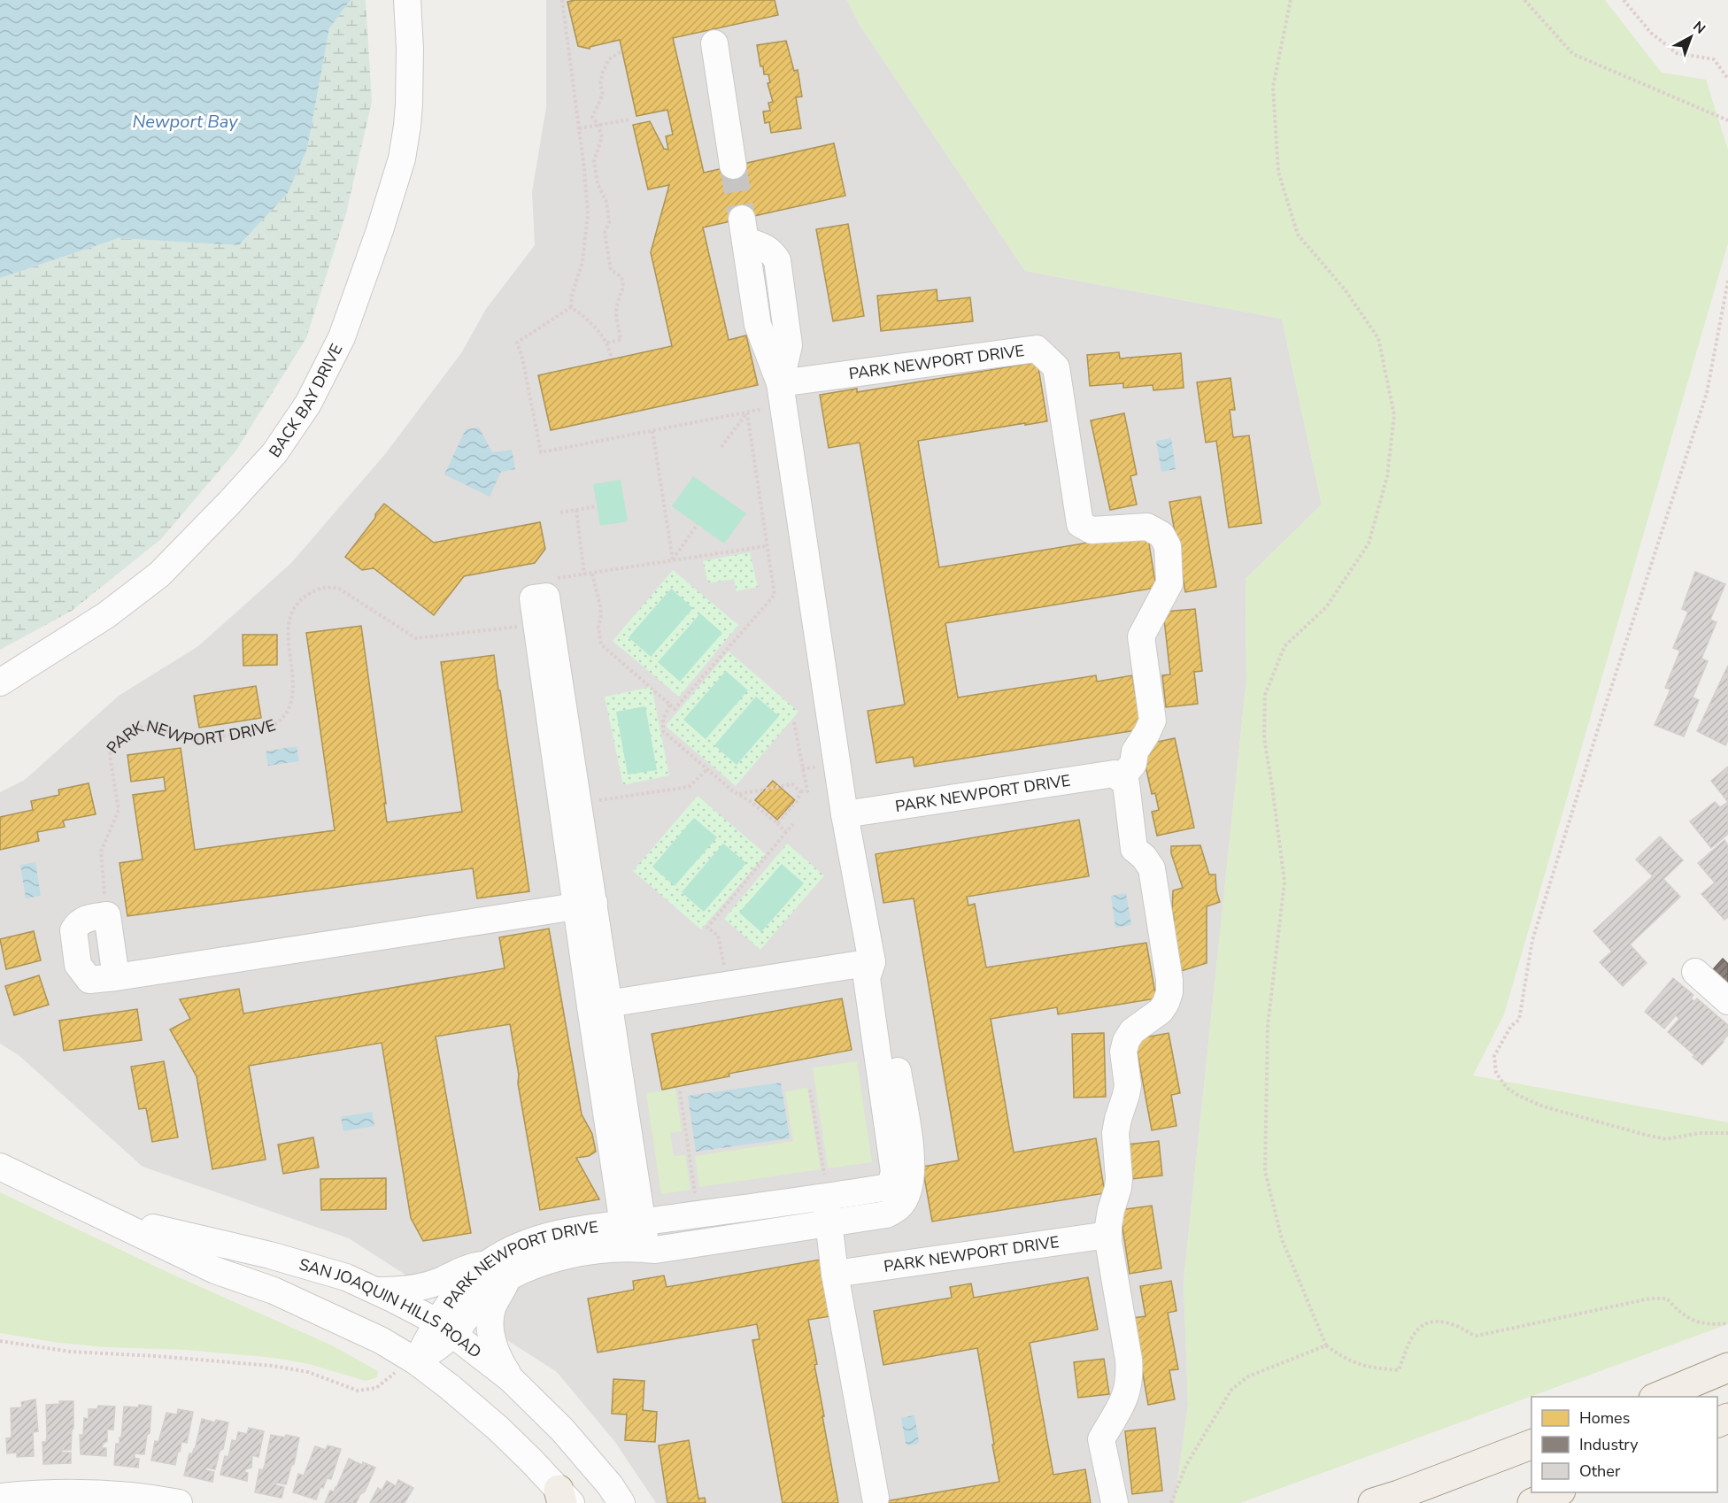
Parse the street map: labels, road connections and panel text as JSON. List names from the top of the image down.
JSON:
{
  "streets": {
    "street": ["PARK NEWPORT DRIVE", "BACK BAY DRIVE", "SAN JOAQUIN HILLS ROAD"]
  },
  "crossings": [
    ["PARK NEWPORT DRIVE", "SAN JOAQUIN HILLS ROAD"]
  ],
  "water": ["Newport Bay"],
  "legend": ["Homes", "Industry", "Other"],
  "north": "top right"
}
